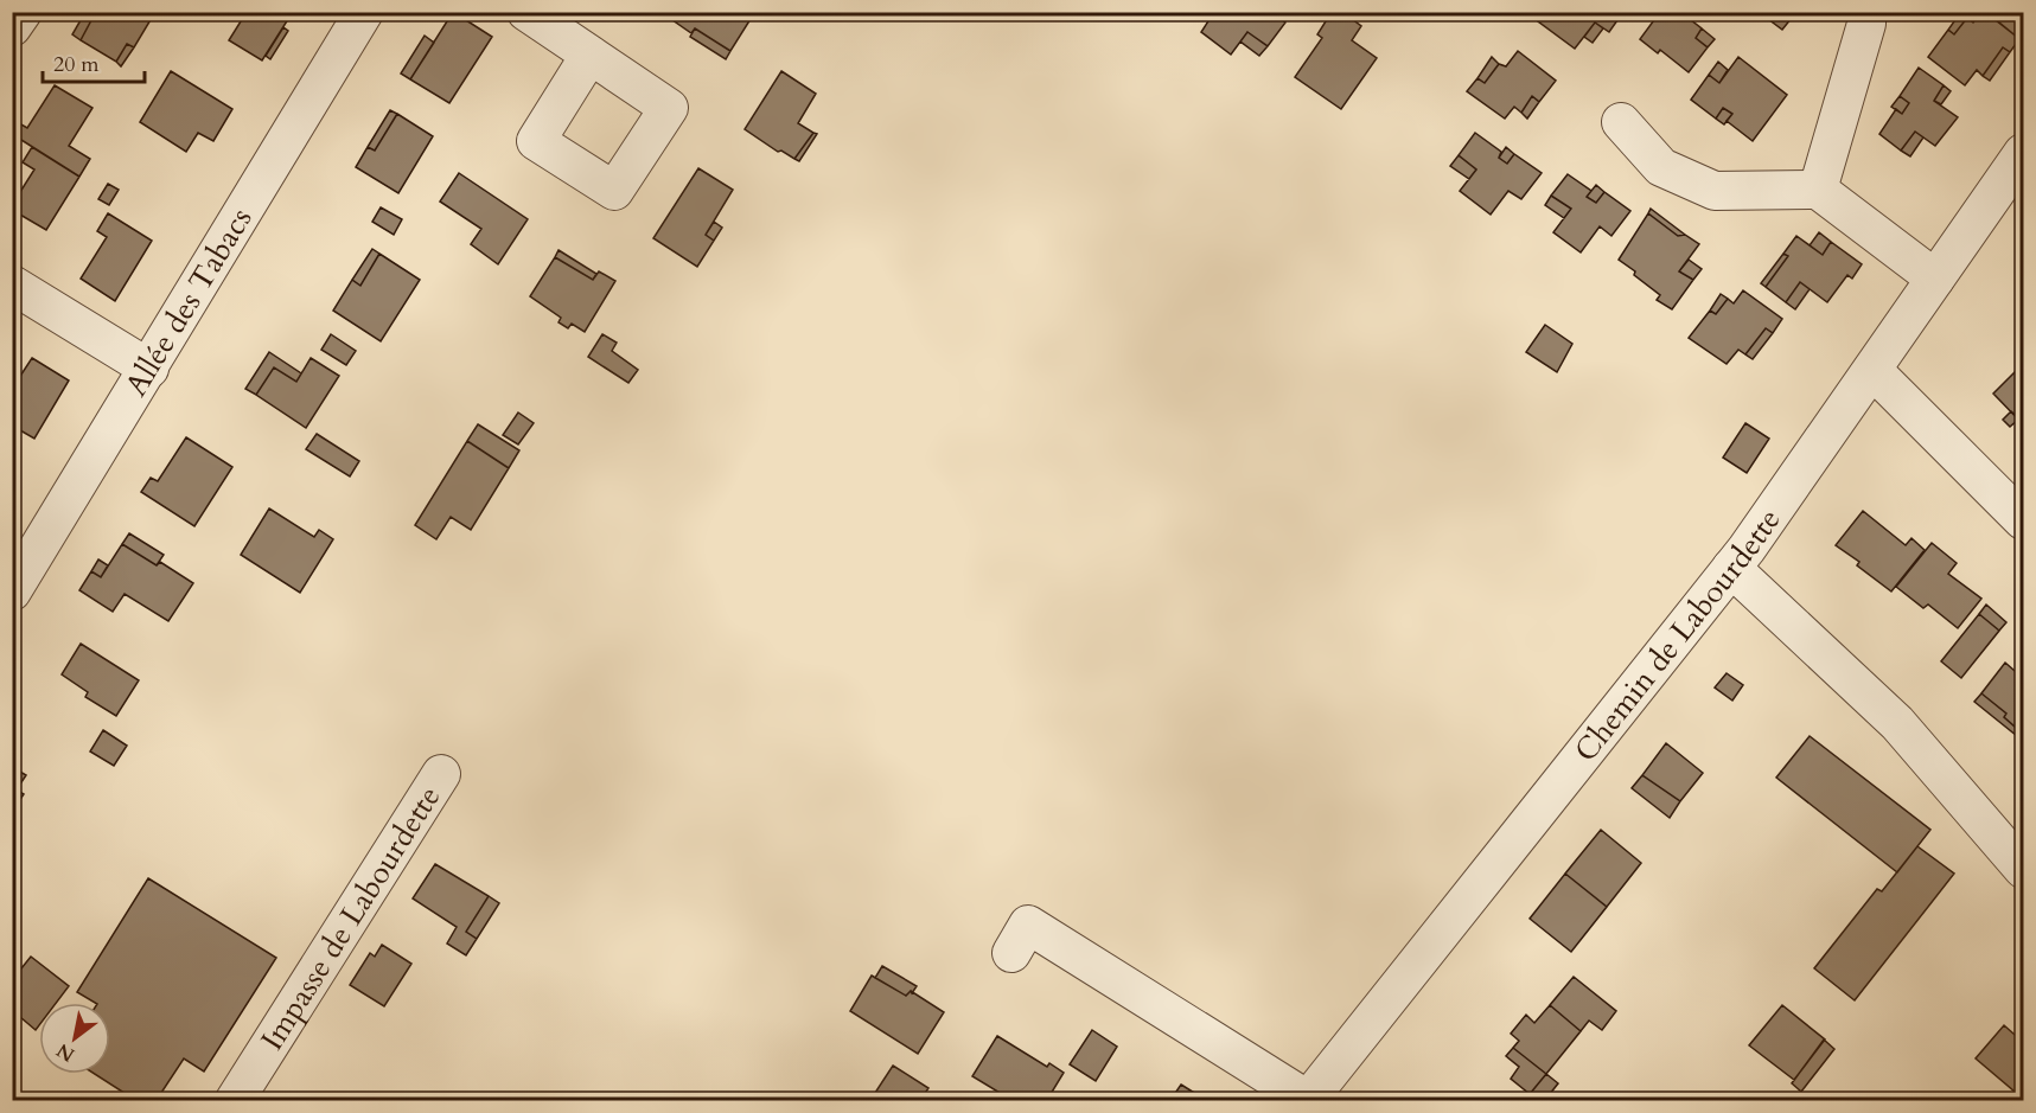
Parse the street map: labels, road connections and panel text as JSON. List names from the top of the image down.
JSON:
{
  "streets": {
    "street": ["Allée des Tabacs", "Chemin de Labourdette", "Impasse de Labourdette"]
  },
  "scale_bar": "20 m",
  "north": "bottom left"
}
